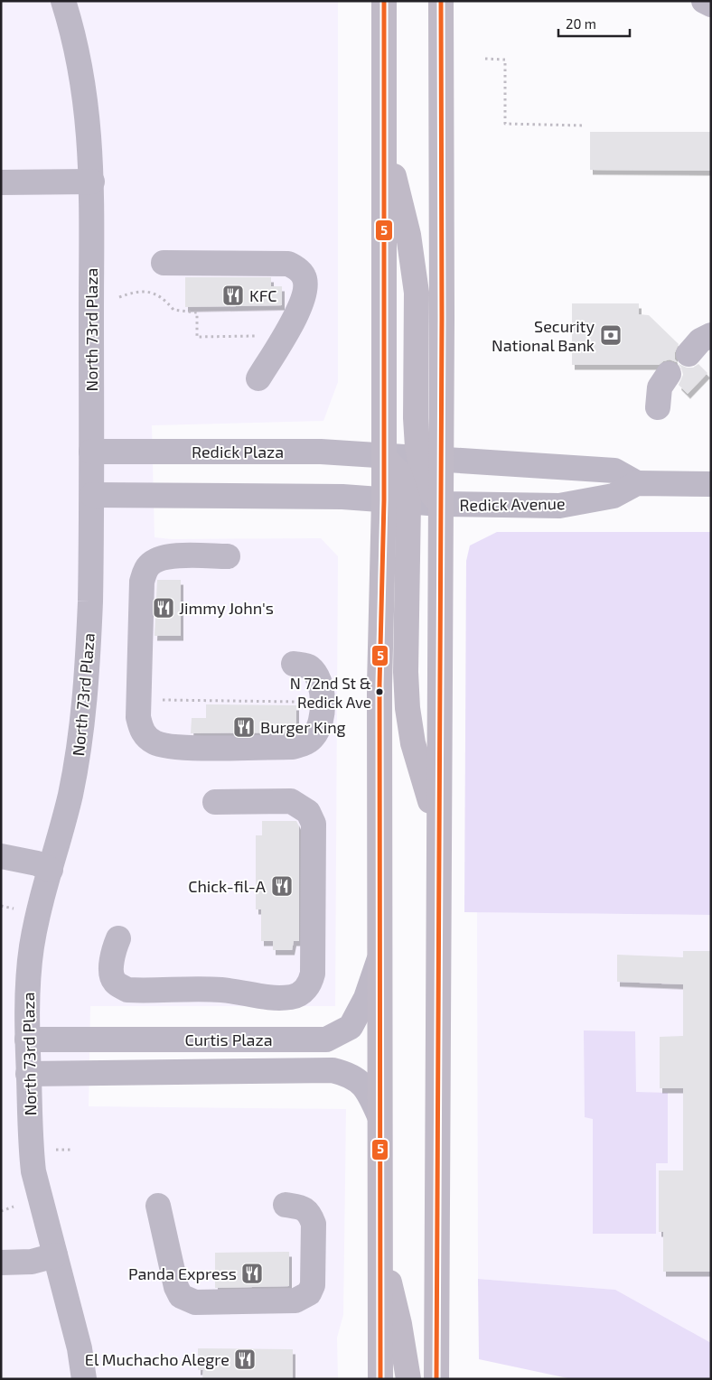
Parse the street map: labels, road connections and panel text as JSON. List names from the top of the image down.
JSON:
{
  "streets": {
    "street": [
      "North 73rd Plaza",
      "Redick Plaza",
      "Redick Avenue",
      "Curtis Plaza"
    ]
  },
  "crossings": [
    ["North 73rd Plaza", "Redick Plaza"],
    ["North 73rd Plaza", "Curtis Plaza"],
    ["Redick Plaza", "Redick Avenue"]
  ],
  "places": {
    "restaurant": [
      "KFC",
      "Jimmy John's",
      "Burger King",
      "Chick-fil-A",
      "Panda Express",
      "El Muchacho Alegre"
    ],
    "bank": ["Security National Bank"],
    "other": ["N 72nd St & Redick Ave"]
  },
  "lines": ["transit line 5"],
  "scale_bar": "20 m"
}
